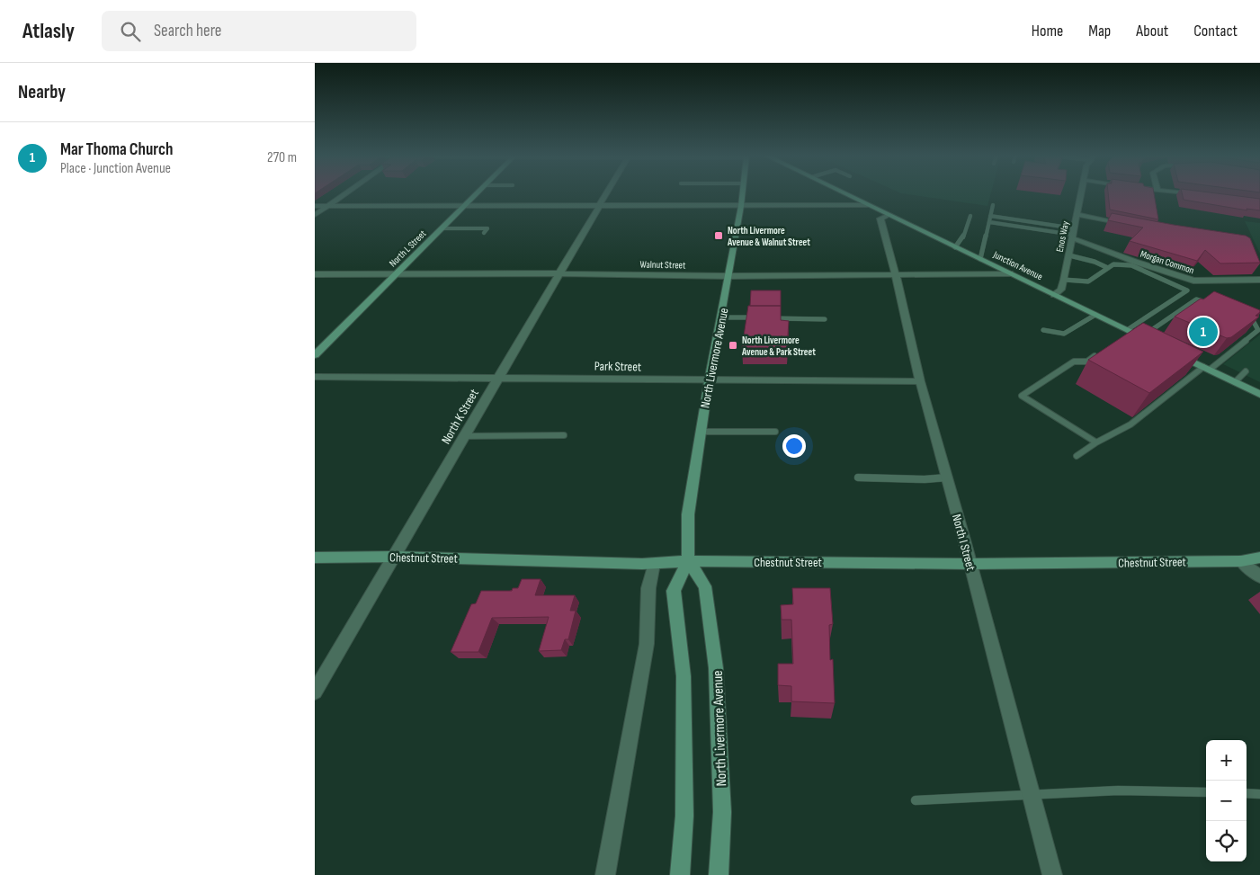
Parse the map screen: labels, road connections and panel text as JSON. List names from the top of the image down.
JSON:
{
  "streets": {
    "street": [
      "Enos Way",
      "North L Street",
      "Morgan Common",
      "Walnut Street",
      "Junction Avenue",
      "North Livermore Avenue",
      "Park Street",
      "North K Street",
      "North I Street",
      "Chestnut Street"
    ]
  },
  "crossings": [
    ["Enos Way", "Morgan Common"],
    ["Enos Way", "Junction Avenue"],
    ["North L Street", "Walnut Street"],
    ["Walnut Street", "Junction Avenue"],
    ["Walnut Street", "North Livermore Avenue"],
    ["Walnut Street", "North K Street"],
    ["Walnut Street", "North I Street"],
    ["Junction Avenue", "North I Street"],
    ["North Livermore Avenue", "Park Street"],
    ["North Livermore Avenue", "Chestnut Street"],
    ["Park Street", "North K Street"],
    ["Park Street", "North I Street"],
    ["North K Street", "Chestnut Street"],
    ["North I Street", "Chestnut Street"]
  ],
  "places": {
    "transit": ["North Livermore Avenue & Walnut Street", "North Livermore Avenue & Park Street"]
  },
  "page": {
    "header": "Atlasly",
    "search": "Search here",
    "nav": [
      "Home",
      "Map",
      "About",
      "Contact"
    ],
    "heading": "Nearby",
    "list": [
      {
        "mark": "1",
        "name": "Mar Thoma Church",
        "note": "Place · Junction Avenue",
        "value": "270 m"
      }
    ],
    "pins": "1",
    "map_buttons": ["+", "−"]
  }
}
